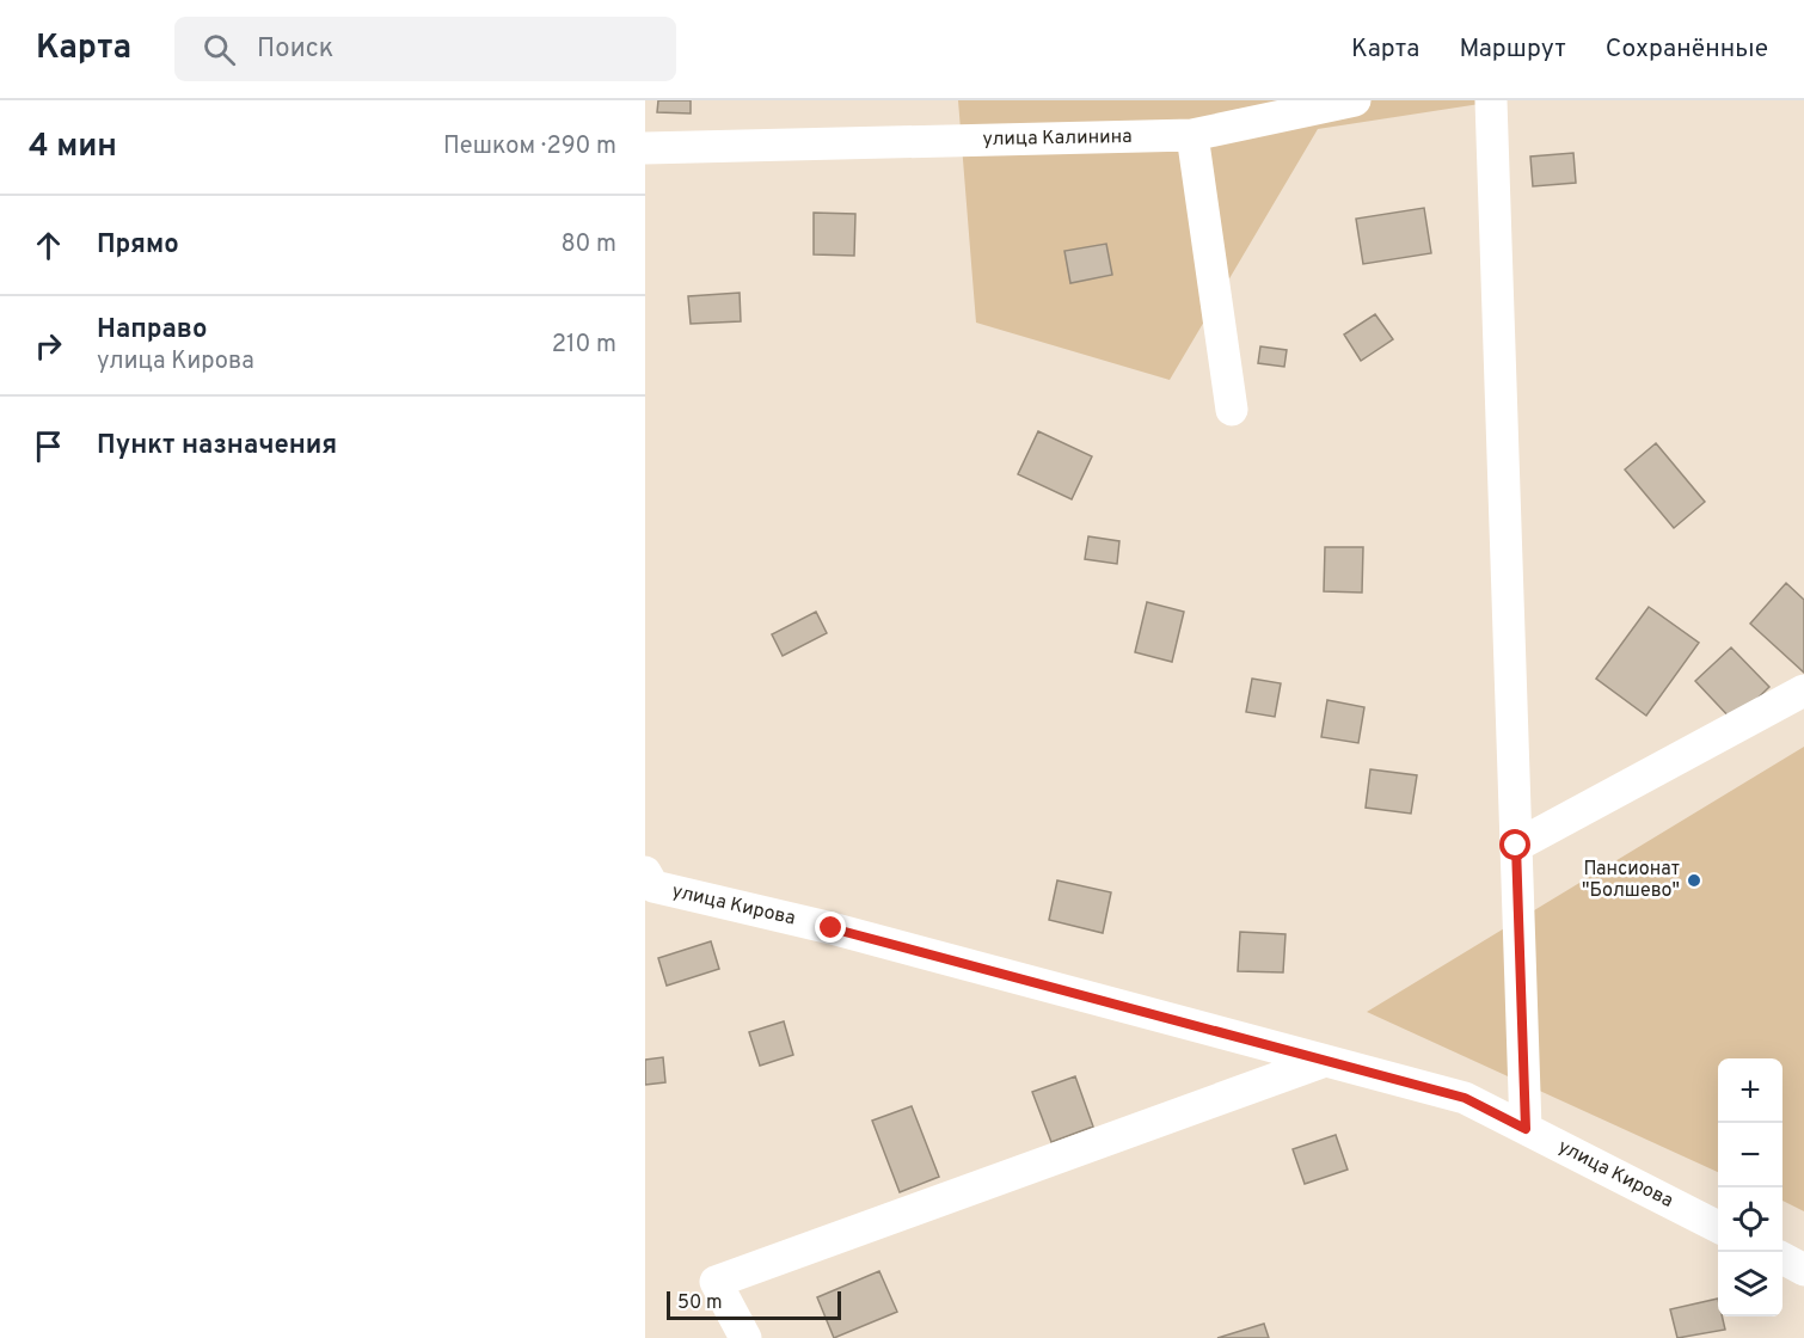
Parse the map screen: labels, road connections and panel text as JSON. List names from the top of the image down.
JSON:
{
  "streets": {
    "street": ["улица Калинина", "улица Кирова"]
  },
  "places": ["Пансионат \"Болшево\""],
  "scale_bar": "50 m",
  "page": {
    "header": "Карта",
    "search": "Поиск",
    "nav": ["Карта", "Маршрут", "Сохранённые"],
    "heading": ["4 мин", "Пешком · 290 m"],
    "list": [
      ["Прямо", "80 m"],
      ["Направо", "улица Кирова", "210 m"],
      "Пункт назначения"
    ],
    "map_buttons": ["+", "−"],
    "scale": "50 m"
  }
}
